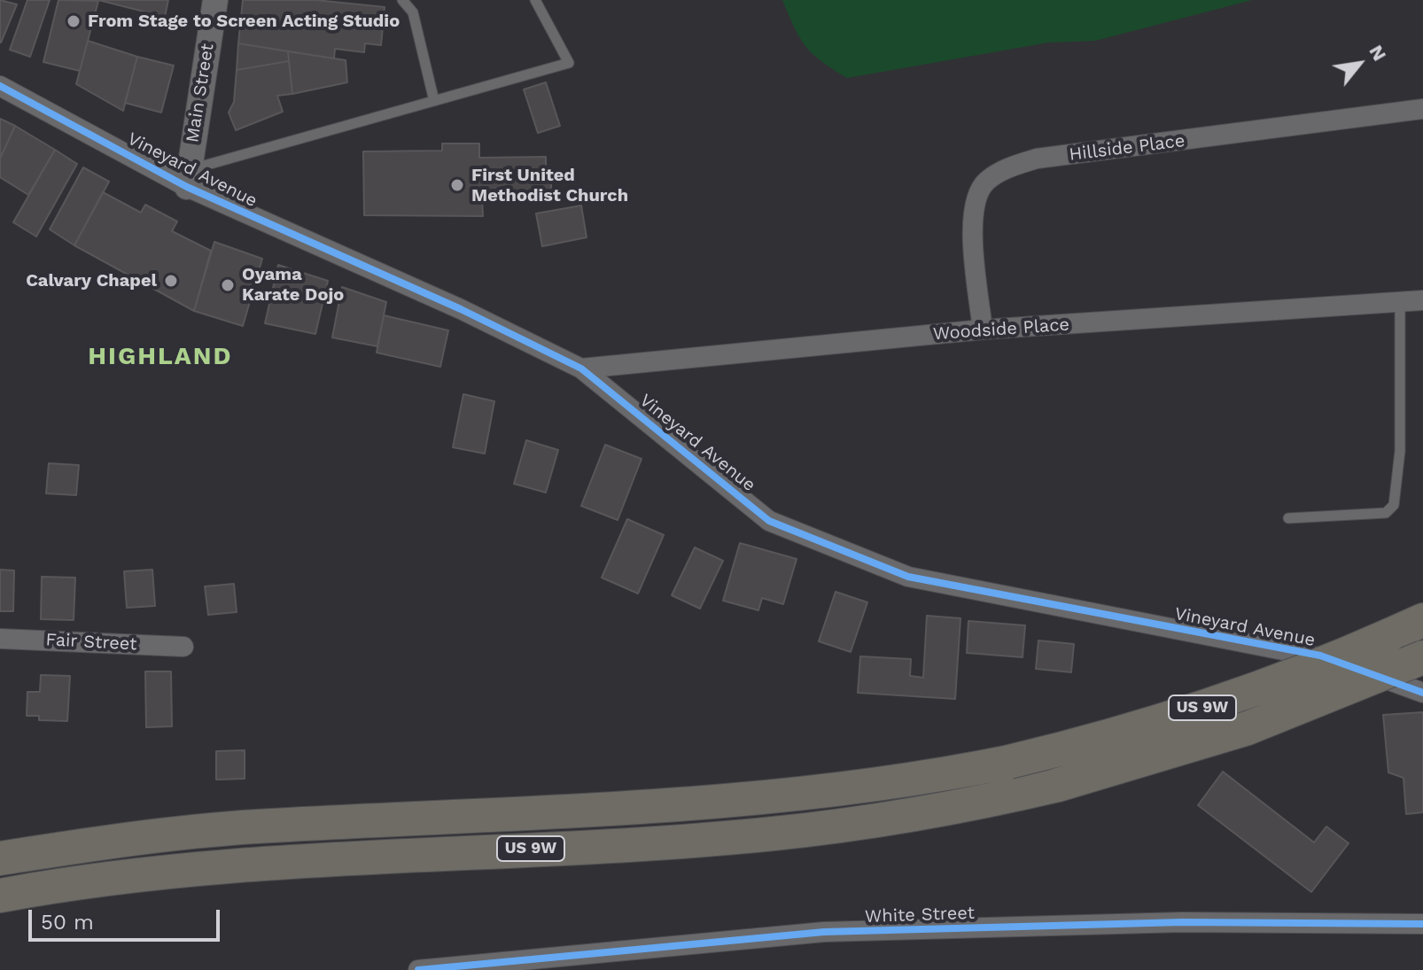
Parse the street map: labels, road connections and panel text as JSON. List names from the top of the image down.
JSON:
{
  "streets": {
    "highway": ["US 9W"],
    "street": [
      "Main Street",
      "Hillside Place",
      "Vineyard Avenue",
      "Woodside Place",
      "Fair Street",
      "White Street"
    ]
  },
  "crossings": [
    ["Main Street", "Vineyard Avenue"],
    ["Hillside Place", "Woodside Place"],
    ["Vineyard Avenue", "Woodside Place"]
  ],
  "districts": ["HIGHLAND"],
  "places": [
    "From Stage to Screen Acting Studio",
    "First United Methodist Church",
    "Calvary Chapel",
    "Oyama Karate Dojo"
  ],
  "scale_bar": "50 m",
  "north": "top right"
}
